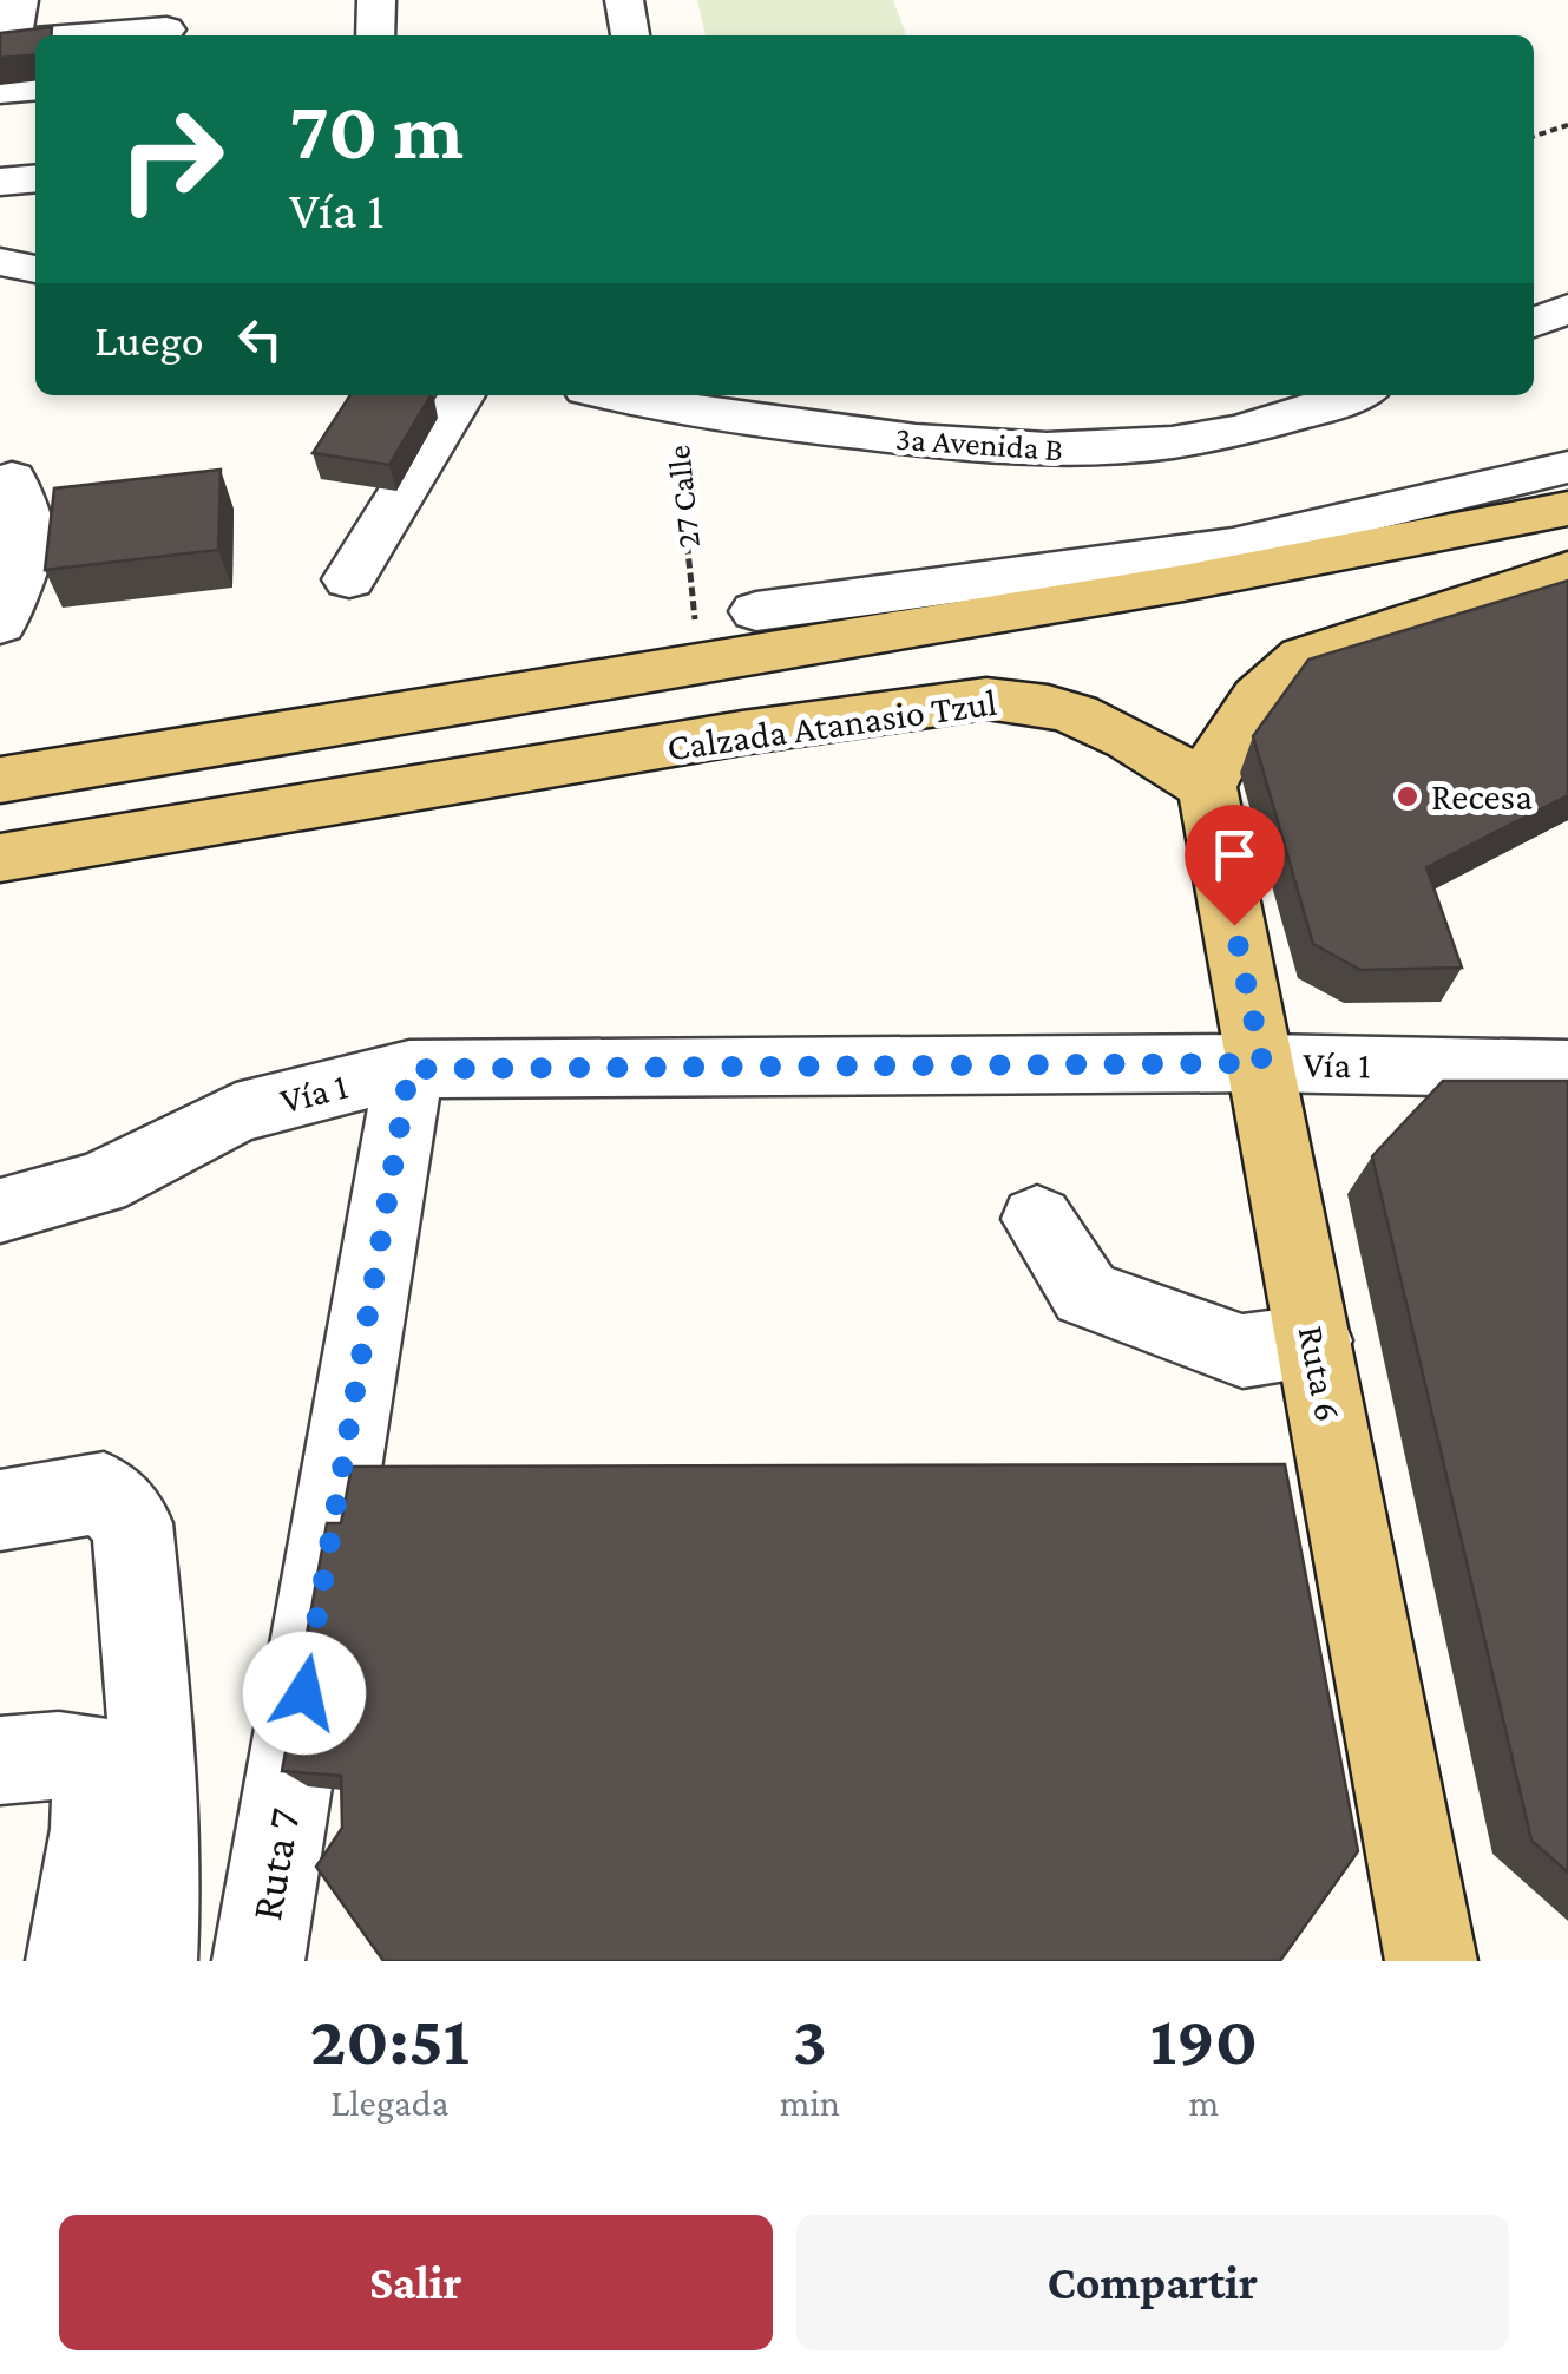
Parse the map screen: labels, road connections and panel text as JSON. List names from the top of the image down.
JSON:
{
  "streets": {
    "main road": ["Calzada Atanasio Tzul", "Ruta 6"],
    "street": ["3a Avenida B", "Vía 1", "Ruta 7"],
    "path": ["27 Calle"]
  },
  "crossings": [
    ["3a Avenida B", "27 Calle"],
    ["Calzada Atanasio Tzul", "Ruta 6"],
    ["Vía 1", "Ruta 6"],
    ["Vía 1", "Ruta 7"]
  ],
  "places": ["Recesa"],
  "page": {
    "turn": ["70 m", "Vía 1"],
    "then": "Luego",
    "eta": [
      "20:51",
      "Llegada",
      "3",
      "min",
      "190",
      "m"
    ],
    "buttons": ["Salir", "Compartir"]
  }
}
